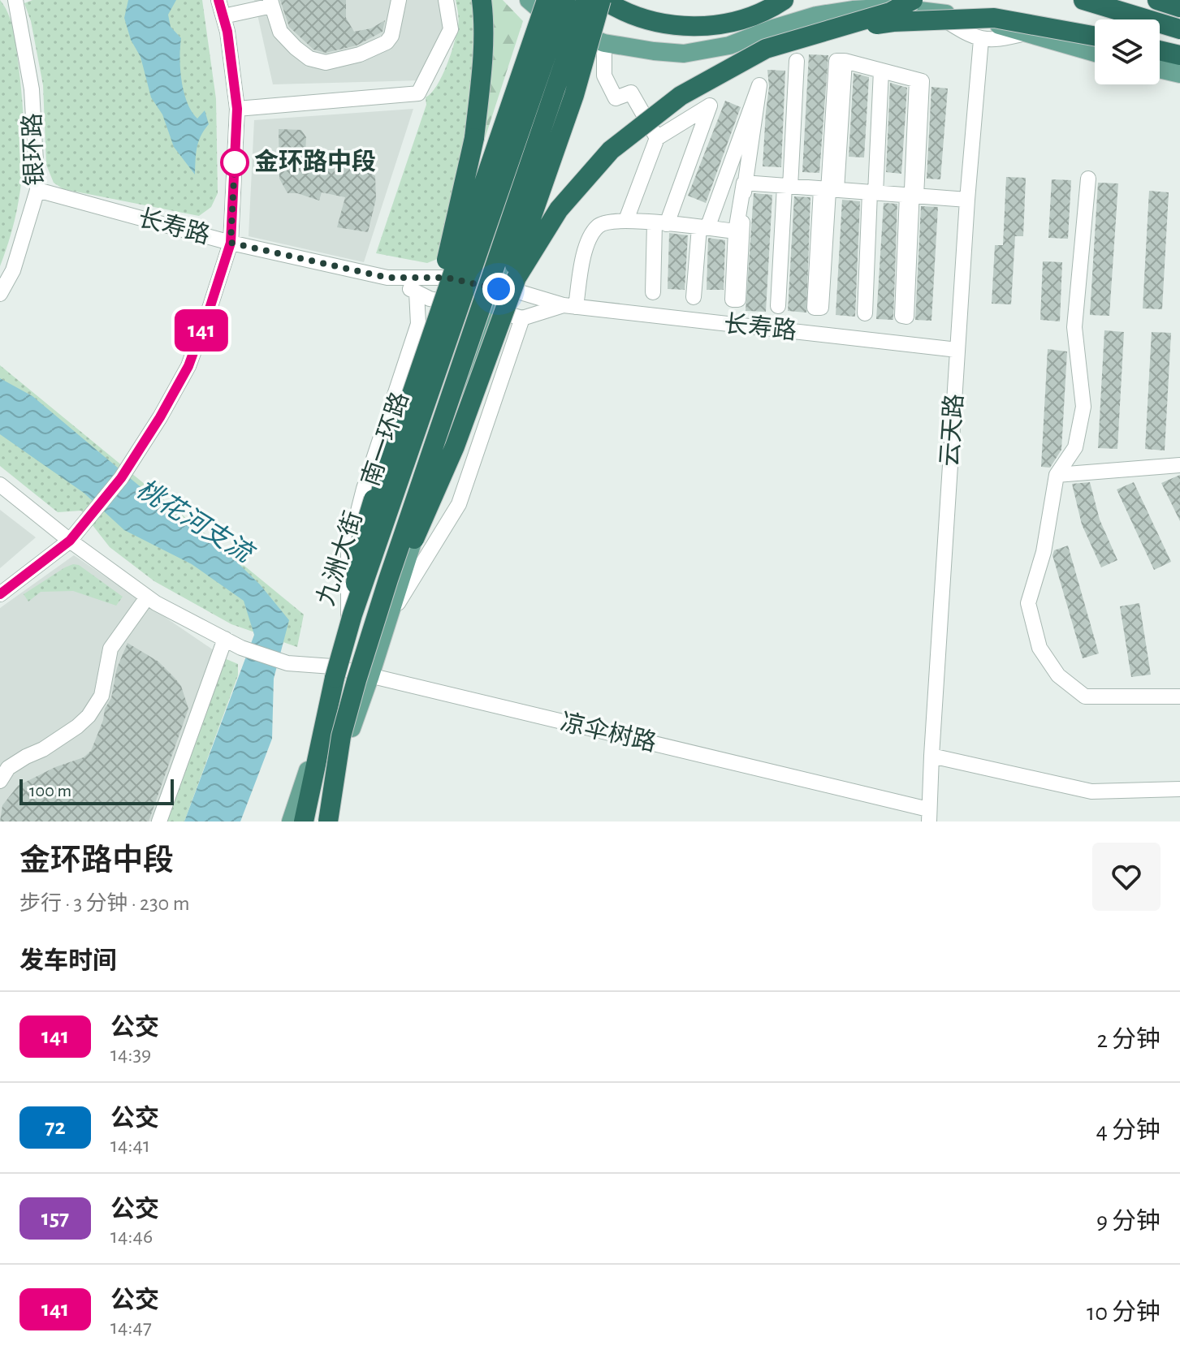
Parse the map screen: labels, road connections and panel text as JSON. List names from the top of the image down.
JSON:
{
  "streets": {
    "highway": ["南一环路"],
    "main road": ["九洲大街"],
    "street": [
      "银环路",
      "长寿路",
      "云天路",
      "凉伞树路"
    ]
  },
  "crossings": [
    ["银环路", "长寿路"],
    ["长寿路", "云天路"],
    ["长寿路", "九洲大街"],
    ["云天路", "凉伞树路"],
    ["南一环路", "九洲大街"],
    ["九洲大街", "凉伞树路"]
  ],
  "water": ["桃花河支流"],
  "places": ["金环路中段"],
  "lines": ["bus line 141"],
  "scale_bar": "100 m",
  "page": {
    "on_map": "141",
    "scale": "100 m",
    "heading": [
      ["金环路中段", "步行 · 3 分钟 · 230 m"],
      "发车时间"
    ],
    "list": [
      {
        "mark": "141",
        "name": "公交",
        "note": "14:39",
        "value": "2 分钟"
      },
      {
        "mark": "72",
        "name": "公交",
        "note": "14:41",
        "value": "4 分钟"
      },
      {
        "mark": "157",
        "name": "公交",
        "note": "14:46",
        "value": "9 分钟"
      },
      {
        "mark": "141",
        "name": "公交",
        "note": "14:47",
        "value": "10 分钟"
      }
    ]
  }
}
